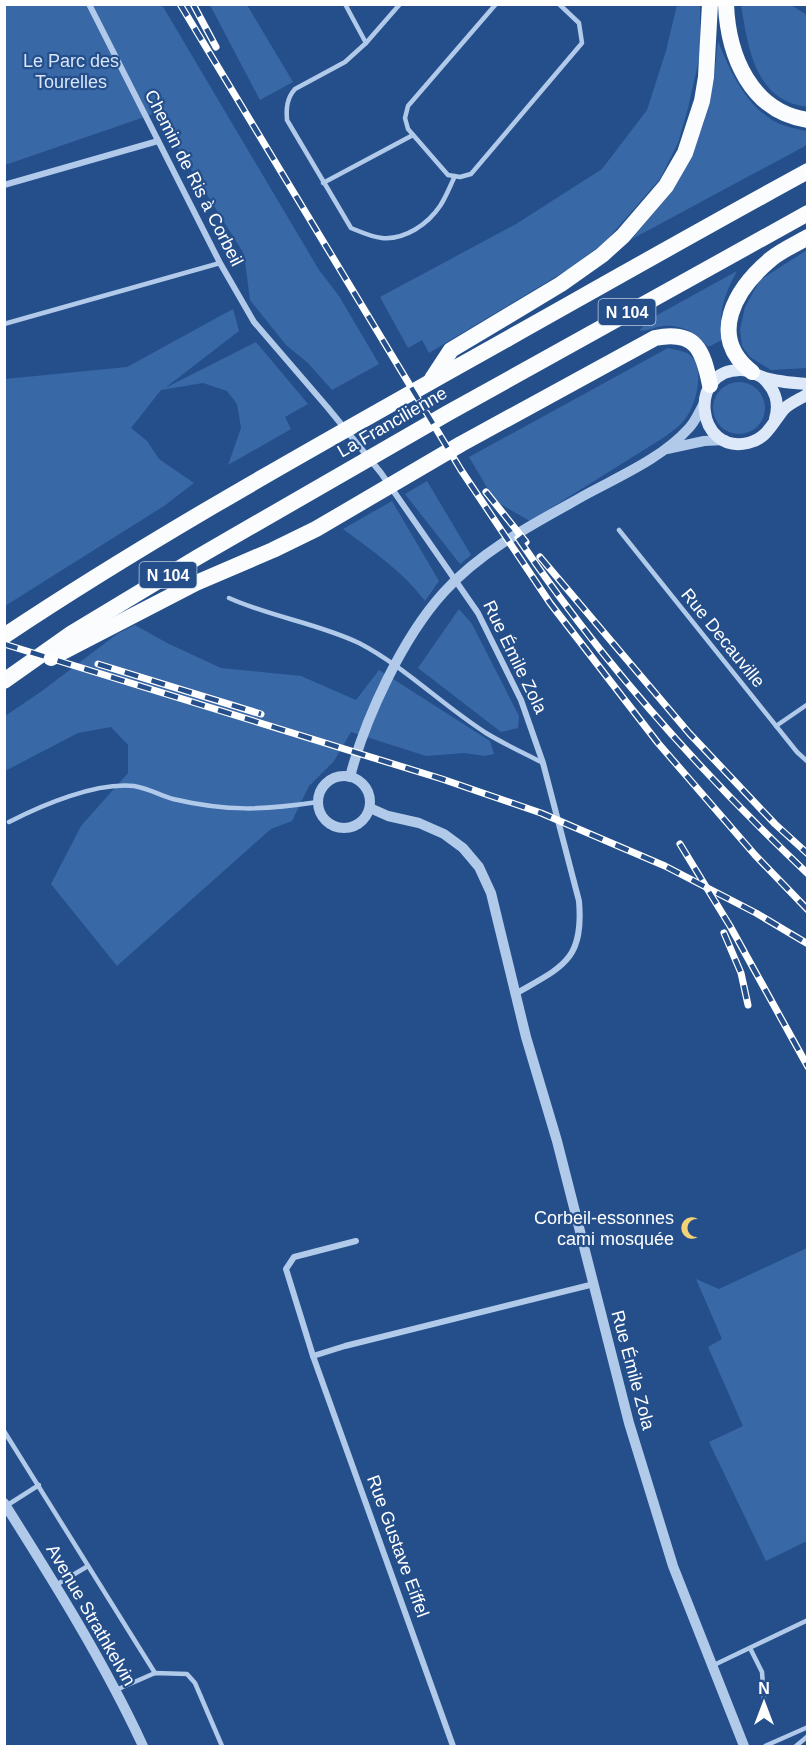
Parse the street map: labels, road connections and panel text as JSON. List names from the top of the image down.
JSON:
{
  "streets": {
    "highway": ["N 104", "La Francilienne"],
    "street": [
      "Chemin de Ris à Corbeil",
      "Rue Émile Zola",
      "Rue Gustave Eiffel",
      "Avenue Strathkelvin"
    ],
    "lane": ["Rue Decauville"]
  },
  "crossings": [
    ["Chemin de Ris à Corbeil", "Rue Émile Zola"]
  ],
  "parks": ["Le Parc des Tourelles"],
  "places": {
    "mosque": ["Corbeil-essonnes cami mosquée"]
  },
  "north": "top"
}
